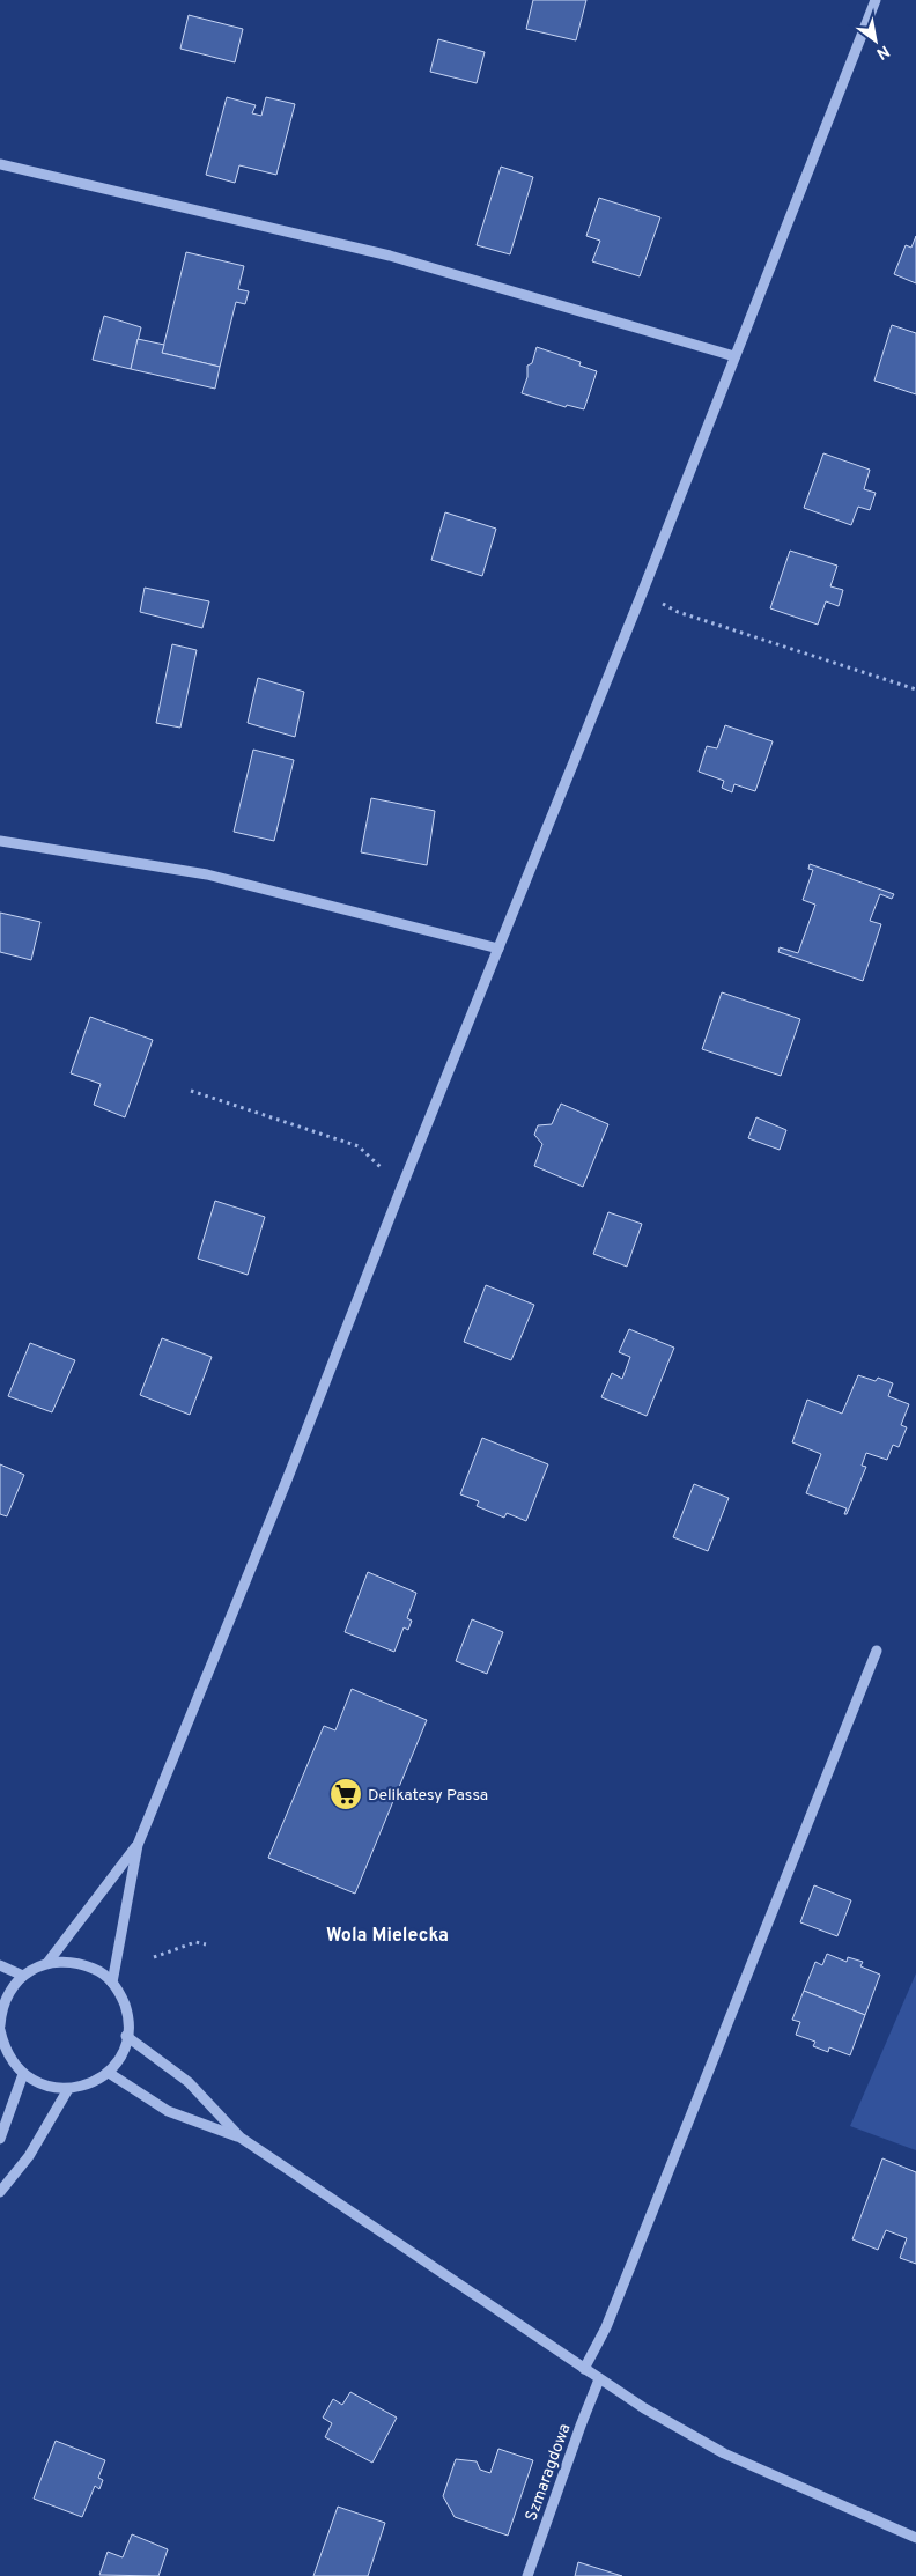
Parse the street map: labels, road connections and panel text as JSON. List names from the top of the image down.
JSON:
{
  "streets": {
    "street": ["Szmaragdowa"]
  },
  "districts": ["Wola Mielecka"],
  "places": {
    "supermarket": ["Delikatesy Passa"]
  },
  "north": "bottom right"
}
